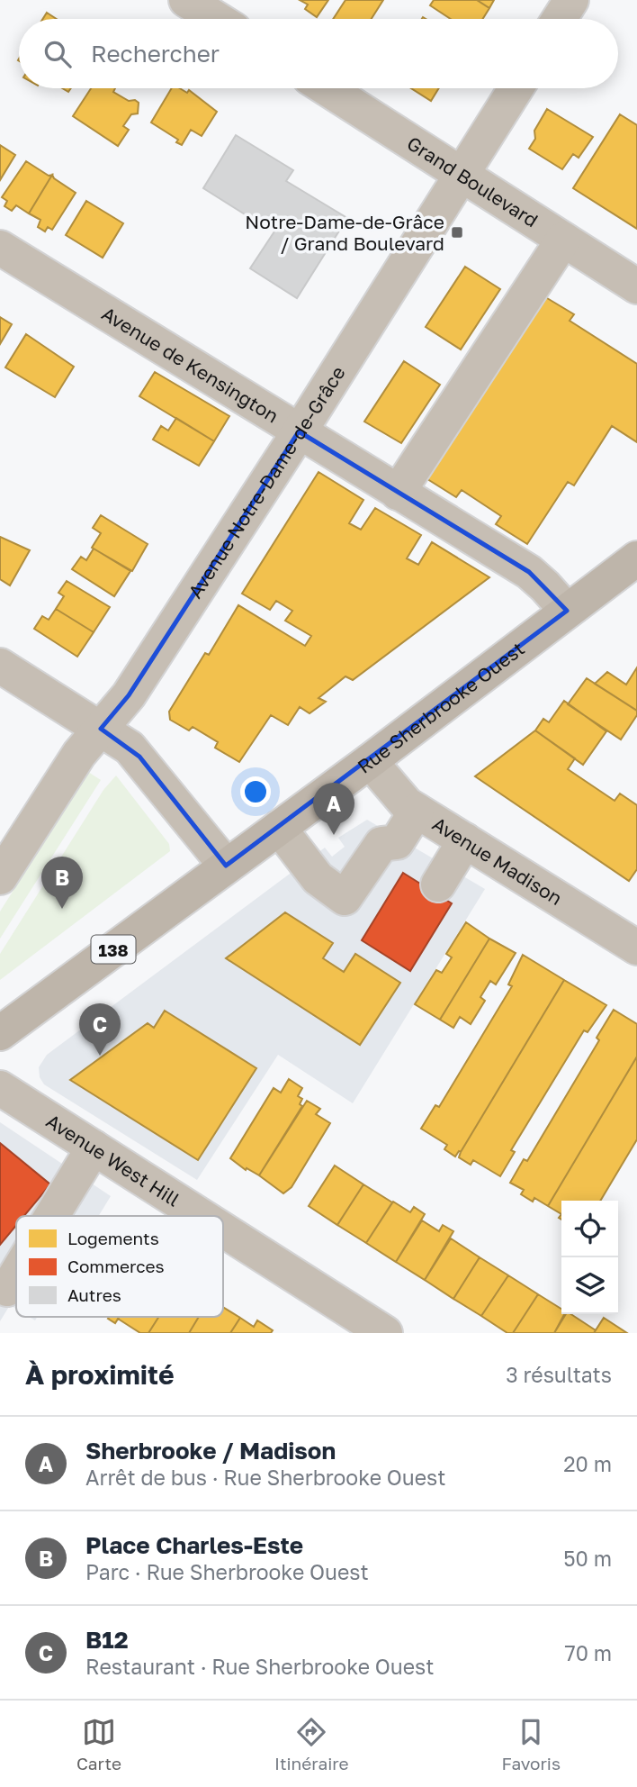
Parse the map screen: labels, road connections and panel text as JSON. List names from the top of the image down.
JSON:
{
  "streets": {
    "main road": ["Rue Sherbrooke Ouest", "138"],
    "street": [
      "Grand Boulevard",
      "Avenue de Kensington",
      "Avenue Notre-Dame-de-Grâce",
      "Avenue Madison",
      "Avenue West Hill"
    ]
  },
  "crossings": [
    ["Grand Boulevard", "Avenue Notre-Dame-de-Grâce"],
    ["Avenue de Kensington", "Avenue Notre-Dame-de-Grâce"],
    ["Avenue de Kensington", "Rue Sherbrooke Ouest"],
    ["Rue Sherbrooke Ouest", "Avenue Madison"]
  ],
  "places": {
    "transit": ["Notre-Dame-de-Grâce / Grand Boulevard"]
  },
  "legend": ["Logements", "Commerces", "Autres"],
  "page": {
    "search": "Rechercher",
    "pins": ["A", "B", "C"],
    "heading": ["À proximité", "3 résultats"],
    "list": [
      {
        "mark": "A",
        "name": "Sherbrooke / Madison",
        "note": "Arrêt de bus · Rue Sherbrooke Ouest",
        "value": "20 m"
      },
      {
        "mark": "B",
        "name": "Place Charles-Este",
        "note": "Parc · Rue Sherbrooke Ouest",
        "value": "50 m"
      },
      {
        "mark": "C",
        "name": "B12",
        "note": "Restaurant · Rue Sherbrooke Ouest",
        "value": "70 m"
      }
    ],
    "nav": ["Carte", "Itinéraire", "Favoris"]
  }
}
